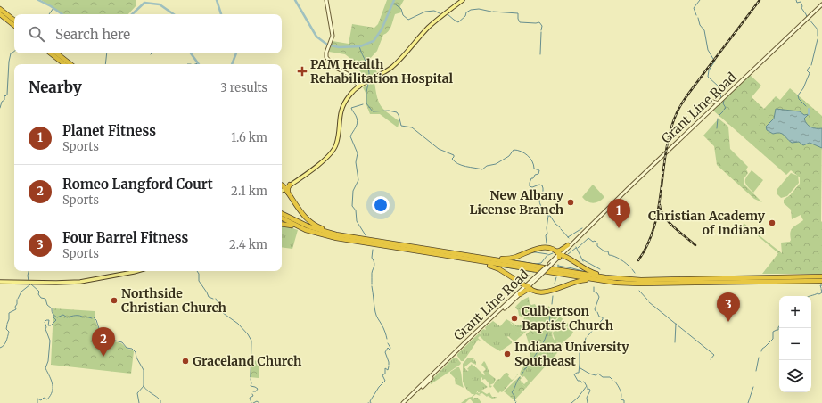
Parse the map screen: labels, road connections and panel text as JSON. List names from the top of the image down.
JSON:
{
  "streets": {
    "main road": ["Grant Line Road"]
  },
  "places": {
    "health": ["PAM Health Rehabilitation Hospital"],
    "other": [
      "New Albany License Branch",
      "Christian Academy of Indiana",
      "Northside Christian Church",
      "Culbertson Baptist Church",
      "Indiana University Southeast",
      "Graceland Church"
    ]
  },
  "page": {
    "search": "Search here",
    "heading": ["Nearby", "3 results"],
    "list": [
      {
        "mark": "1",
        "name": "Planet Fitness",
        "note": "Sports",
        "value": "1.6 km"
      },
      {
        "mark": "2",
        "name": "Romeo Langford Court",
        "note": "Sports",
        "value": "2.1 km"
      },
      {
        "mark": "3",
        "name": "Four Barrel Fitness",
        "note": "Sports",
        "value": "2.4 km"
      }
    ],
    "pins": ["1", "3", "2"],
    "map_buttons": ["+", "−"]
  }
}
